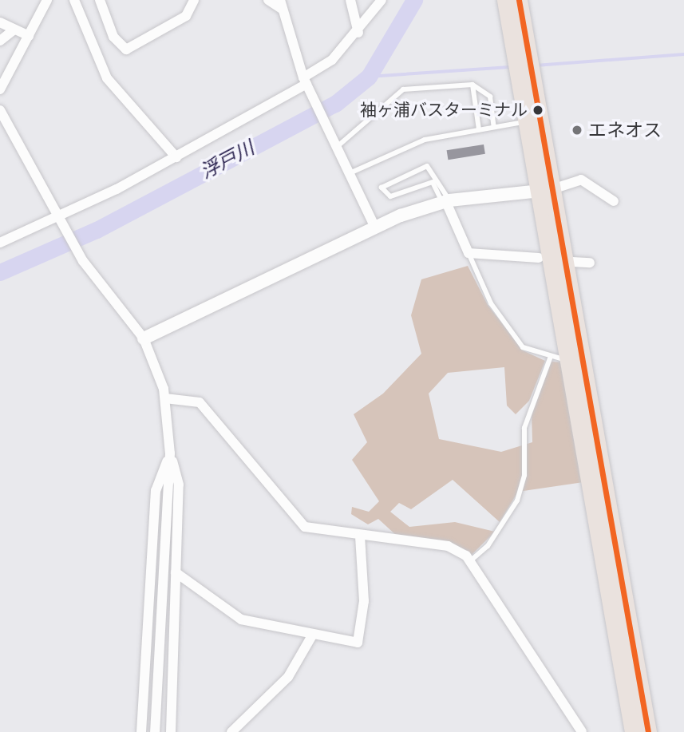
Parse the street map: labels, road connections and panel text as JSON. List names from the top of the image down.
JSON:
{
  "water": ["浮戸川"],
  "places": ["袖ヶ浦バスターミナル", "エネオス"]
}
